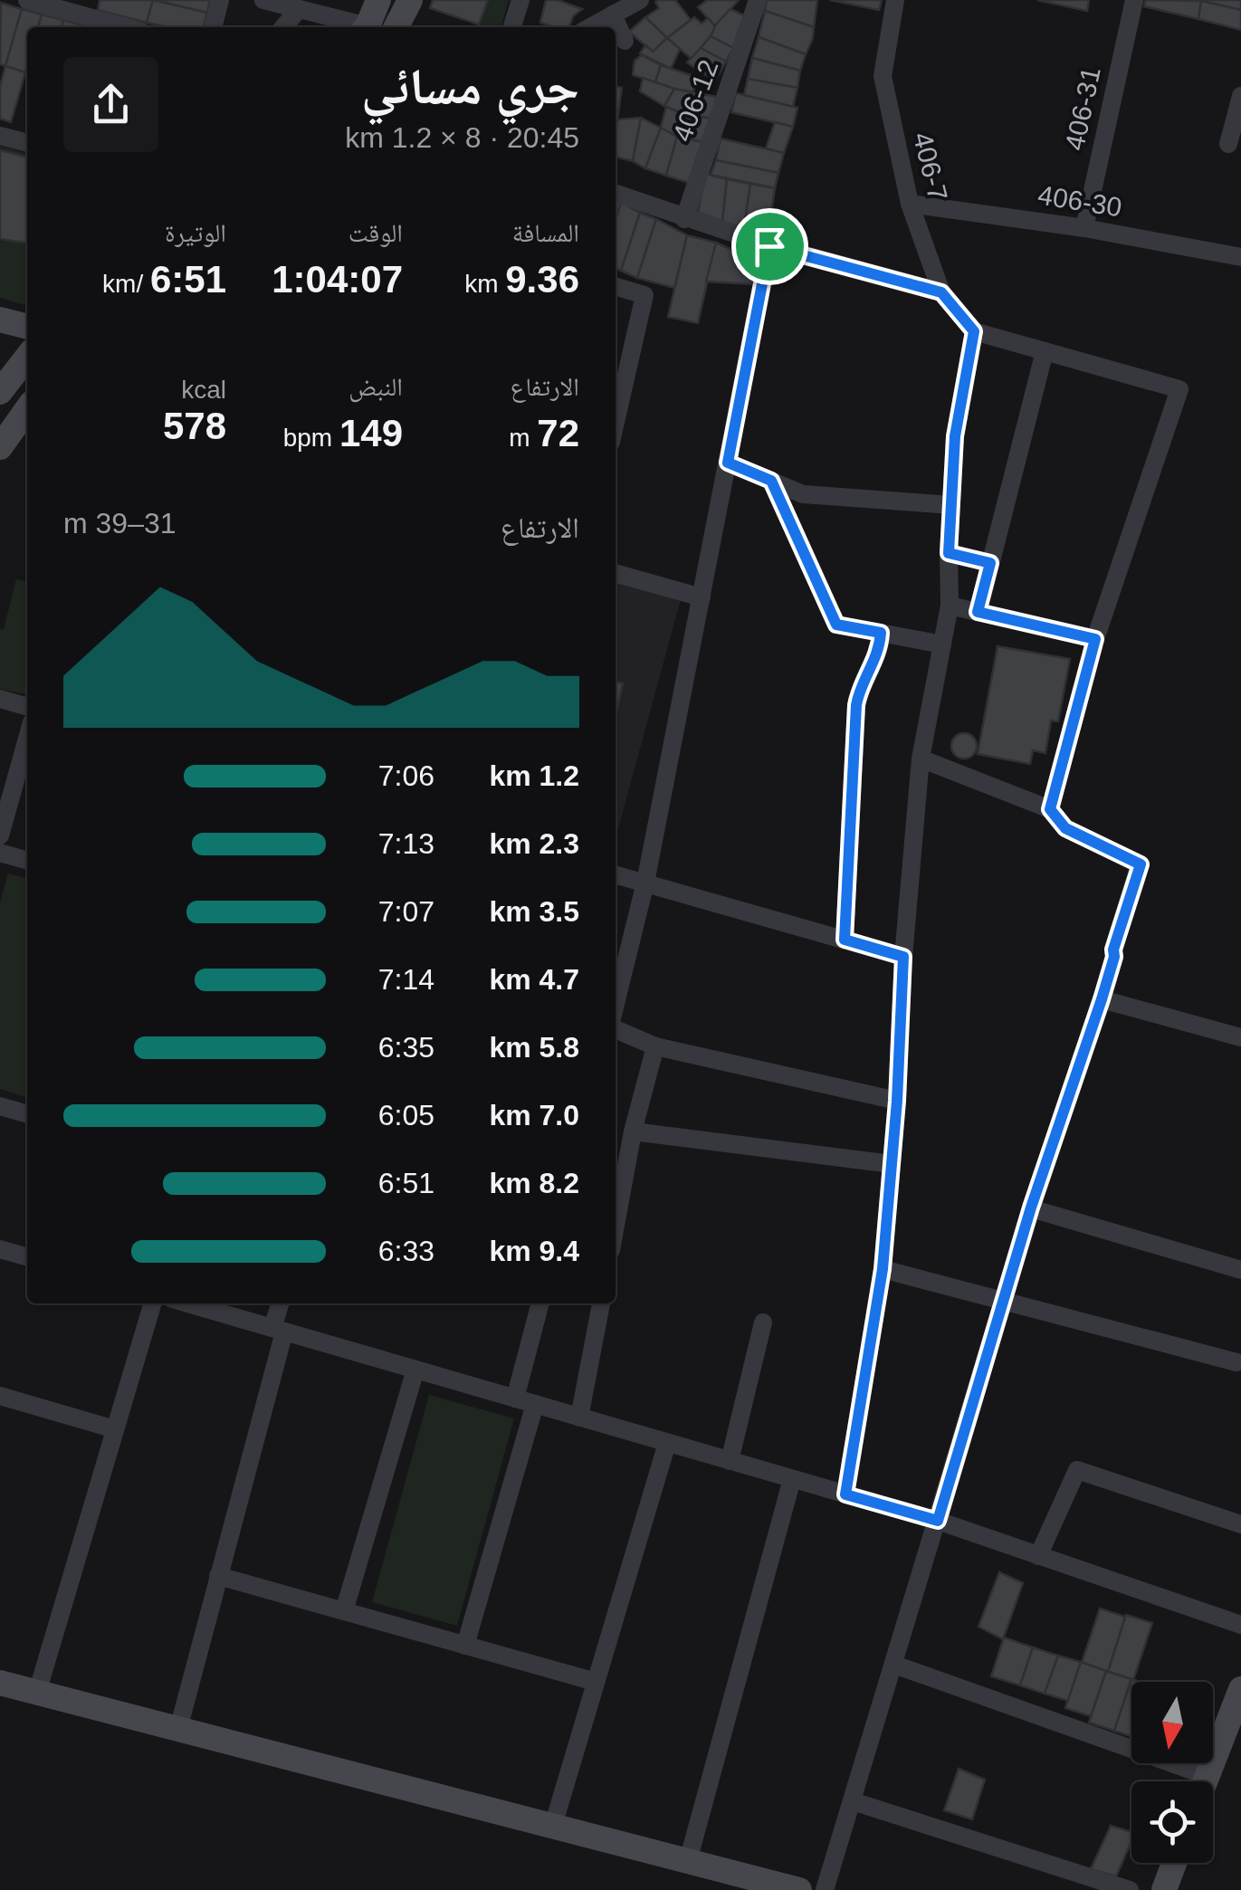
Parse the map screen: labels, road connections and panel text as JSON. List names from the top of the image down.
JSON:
{
  "streets": {
    "street": [
      "406-12",
      "406-31",
      "406-7",
      "406-30"
    ]
  },
  "crossings": [
    ["406-31", "406-30"],
    ["406-7", "406-30"]
  ],
  "north": "bottom",
  "page": {
    "heading": ["جري مسائي", "20:45 · 8 × 1.2 km"],
    "stats": [
      ["المسافة", "9.36 km"],
      ["الوقت", "1:04:07"],
      ["الوتيرة", "6:51 /km"],
      ["الارتفاع", "72 m"],
      ["النبض", "149 bpm"],
      ["kcal", "578"]
    ],
    "chart": ["الارتفاع", "31–39 m"],
    "list": [
      {
        "name": "1.2 km",
        "note": "7:06"
      },
      {
        "name": "2.3 km",
        "note": "7:13"
      },
      {
        "name": "3.5 km",
        "note": "7:07"
      },
      {
        "name": "4.7 km",
        "note": "7:14"
      },
      {
        "name": "5.8 km",
        "note": "6:35"
      },
      {
        "name": "7.0 km",
        "note": "6:05"
      },
      {
        "name": "8.2 km",
        "note": "6:51"
      },
      {
        "name": "9.4 km",
        "note": "6:33"
      }
    ]
  }
}
